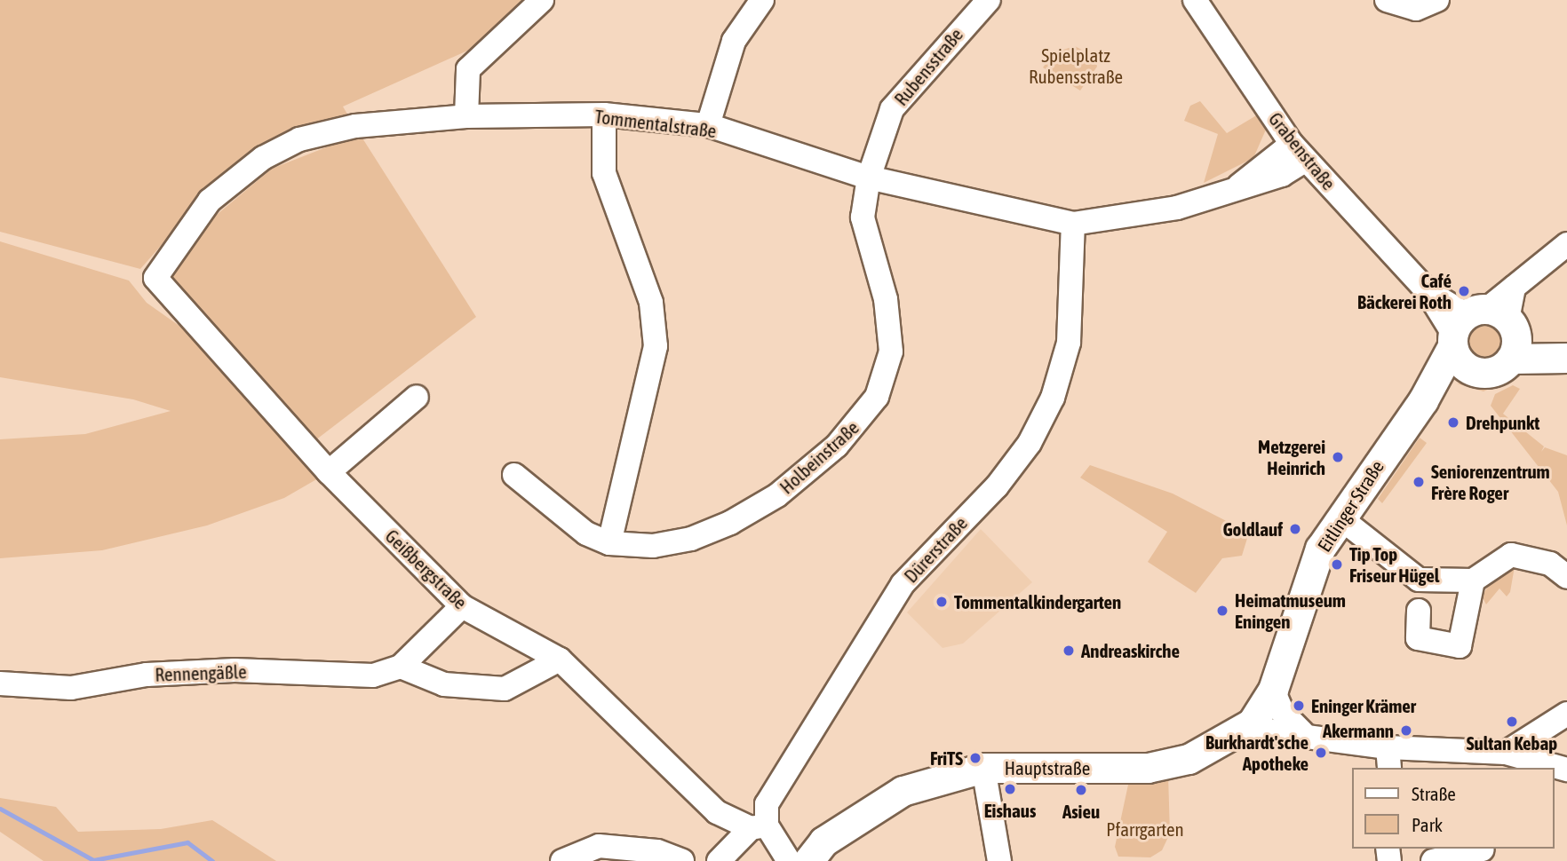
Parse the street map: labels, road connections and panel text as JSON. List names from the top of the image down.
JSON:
{
  "streets": {
    "main road": ["Eitlinger Straße", "Hauptstraße"],
    "street": [
      "Rubensstraße",
      "Tommentalstraße",
      "Grabenstraße",
      "Holbeinstraße",
      "Dürerstraße",
      "Geißbergstraße",
      "Rennengäßle"
    ]
  },
  "crossings": [
    ["Rubensstraße", "Tommentalstraße"],
    ["Rubensstraße", "Holbeinstraße"],
    ["Tommentalstraße", "Grabenstraße"],
    ["Tommentalstraße", "Holbeinstraße"],
    ["Tommentalstraße", "Dürerstraße"],
    ["Tommentalstraße", "Geißbergstraße"],
    ["Grabenstraße", "Eitlinger Straße"],
    ["Eitlinger Straße", "Hauptstraße"],
    ["Dürerstraße", "Geißbergstraße"],
    ["Geißbergstraße", "Rennengäßle"]
  ],
  "parks": ["Spielplatz Rubensstraße", "Pfarrgarten"],
  "places": [
    "Café Bäckerei Roth",
    "Drehpunkt",
    "Metzgerei Heinrich",
    "Seniorenzentrum Frère Roger",
    "Goldlauf",
    "Tip Top Friseur Hügel",
    "Tommentalkindergarten",
    "Heimatmuseum Eningen",
    "Andreaskirche",
    "Eninger Krämer",
    "Sultan Kebap",
    "Akermann",
    "Burkhardt'sche Apotheke",
    "FriTS",
    "Eishaus",
    "Asieu"
  ],
  "legend": ["Straße", "Park"]
}
